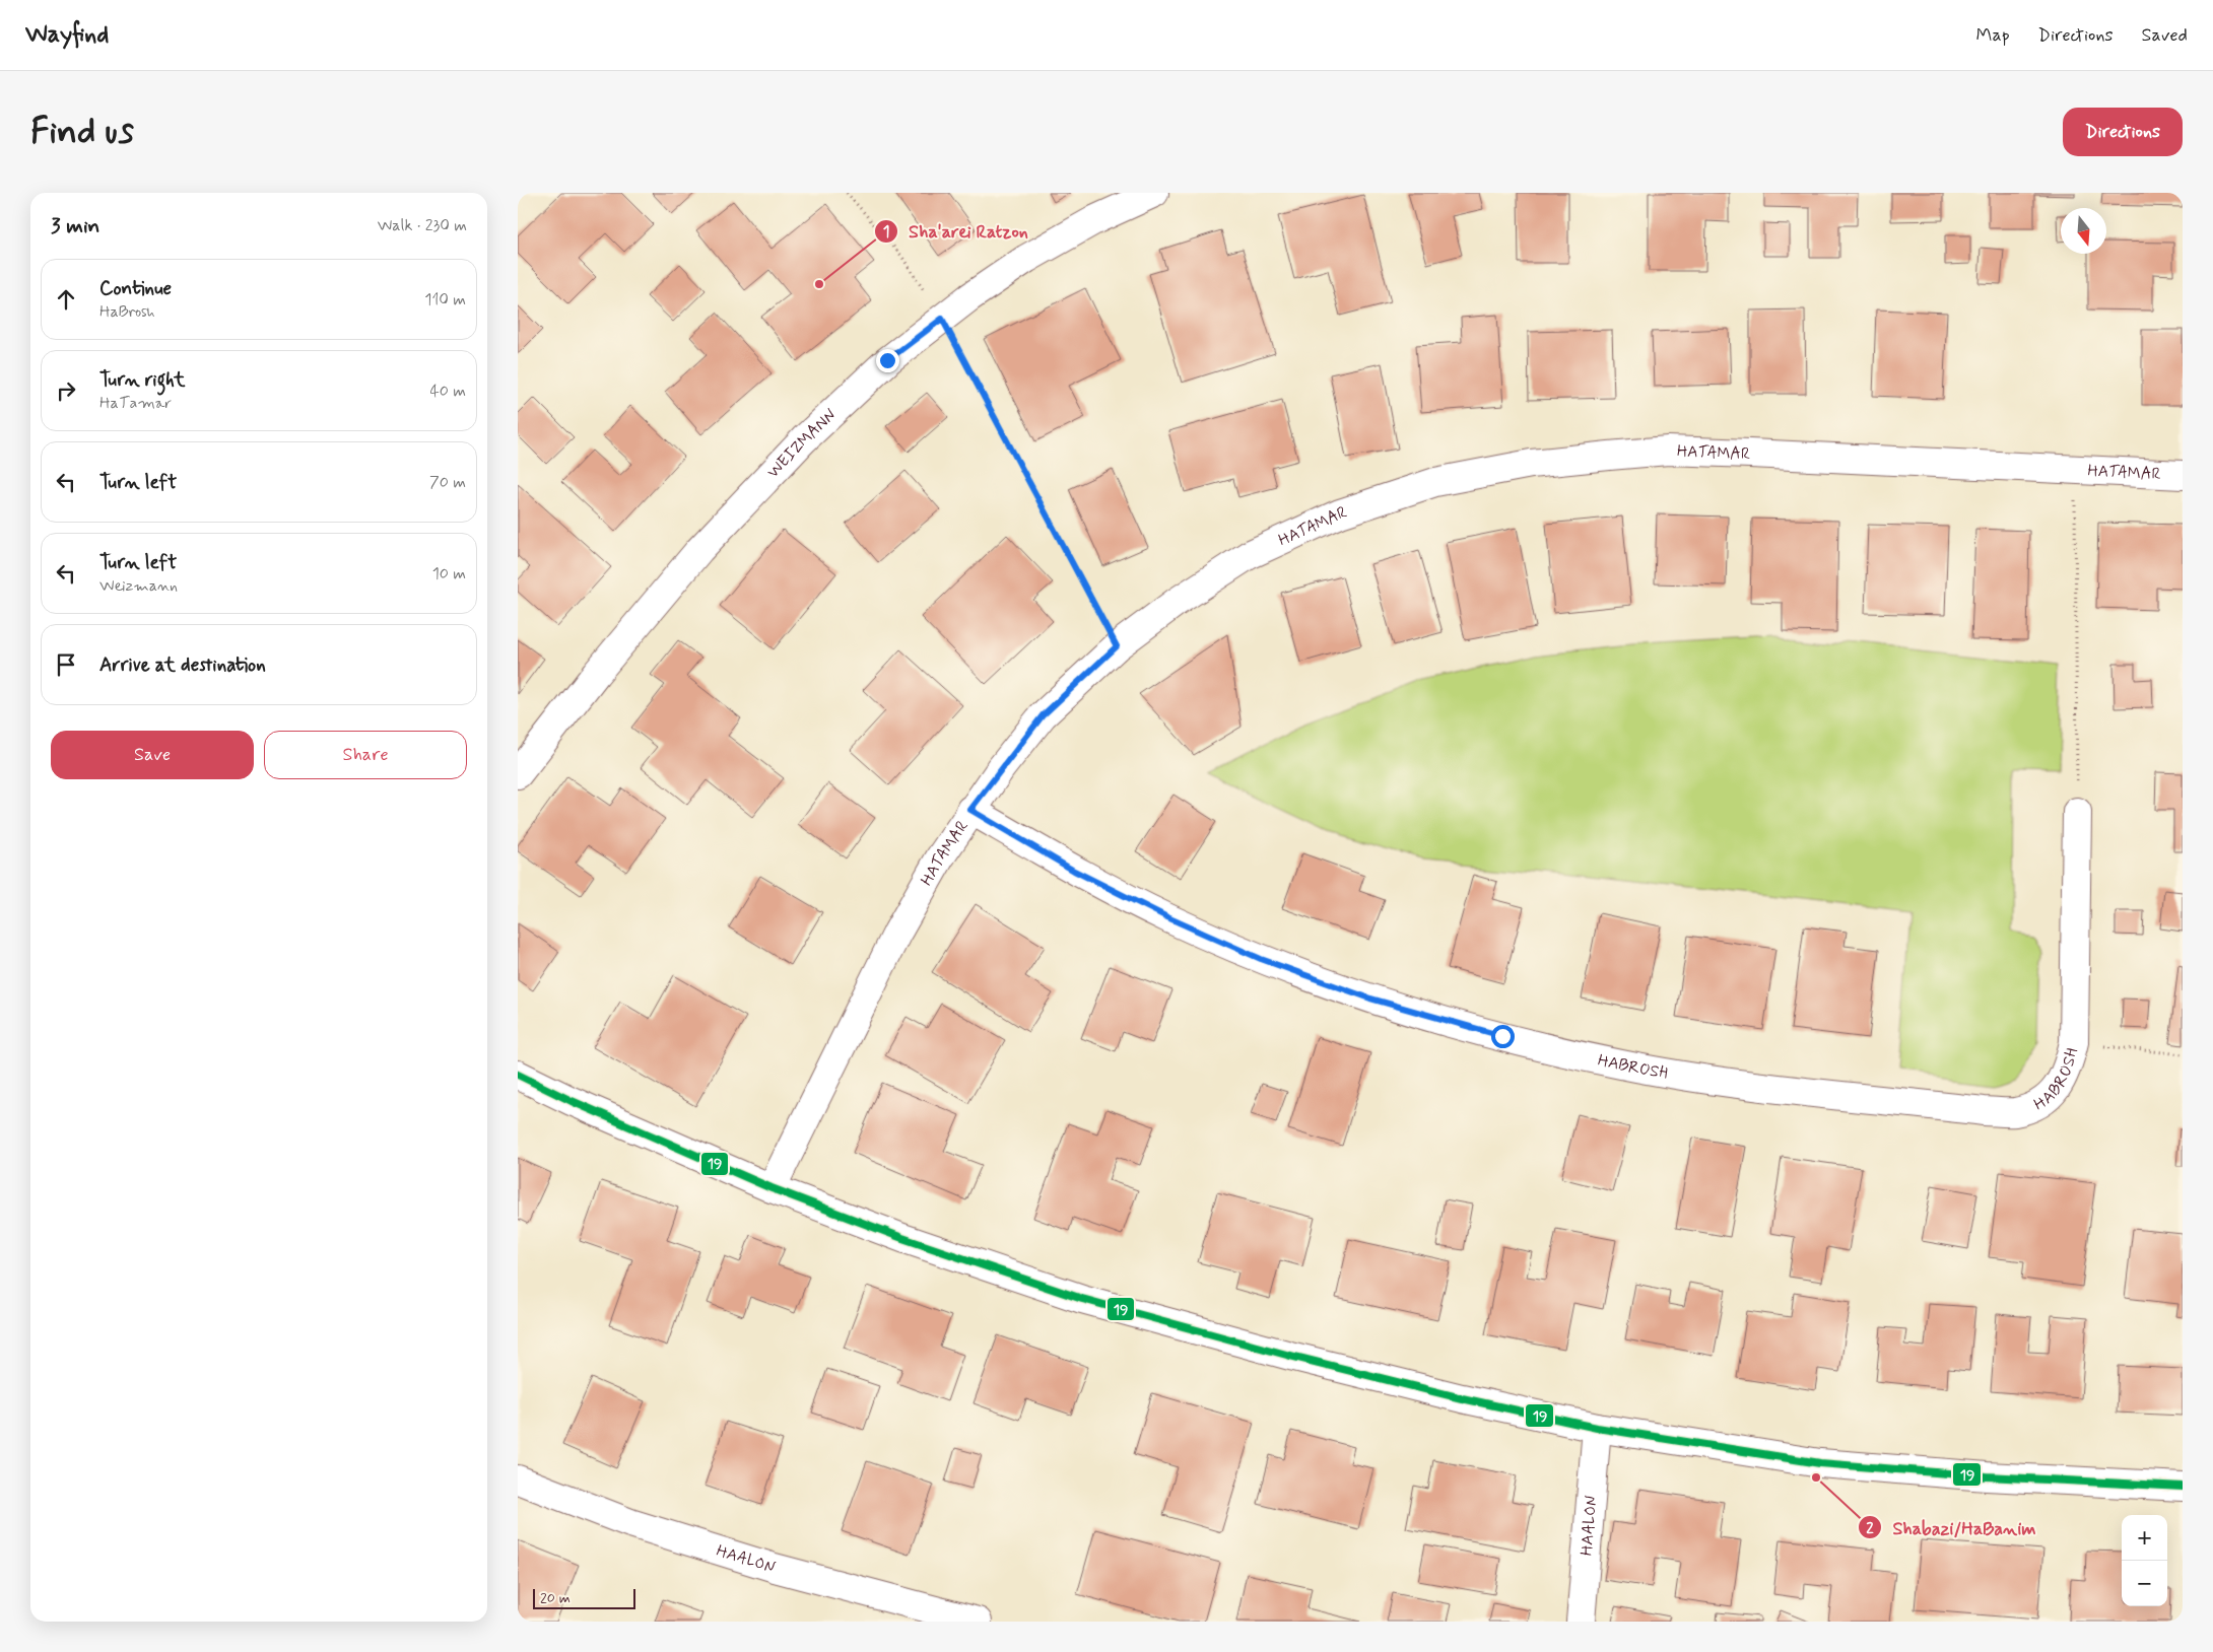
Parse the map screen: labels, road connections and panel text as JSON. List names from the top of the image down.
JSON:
{
  "streets": {
    "street": [
      "WEIZMANN",
      "HATAMAR",
      "HABROSH",
      "HAALON"
    ]
  },
  "crossings": [
    ["HATAMAR", "HABROSH"]
  ],
  "places": ["Sha'arei Ratzon", "Shabazi/HaBanim"],
  "lines": ["transit line 19"],
  "scale_bar": "20 m",
  "north": "bottom",
  "page": {
    "header": "Wayfind",
    "nav": ["Map", "Directions", "Saved"],
    "buttons": [
      "Directions",
      ["Save", "Share"]
    ],
    "title": "Find us",
    "heading": ["3 min", "Walk · 230 m"],
    "list": [
      ["Continue", "HaBrosh", "110 m"],
      ["Turn right", "HaTamar", "40 m"],
      ["Turn left", "70 m"],
      ["Turn left", "Weizmann", "10 m"],
      "Arrive at destination"
    ],
    "map_buttons": ["+", "−"],
    "scale": "20 m"
  }
}
